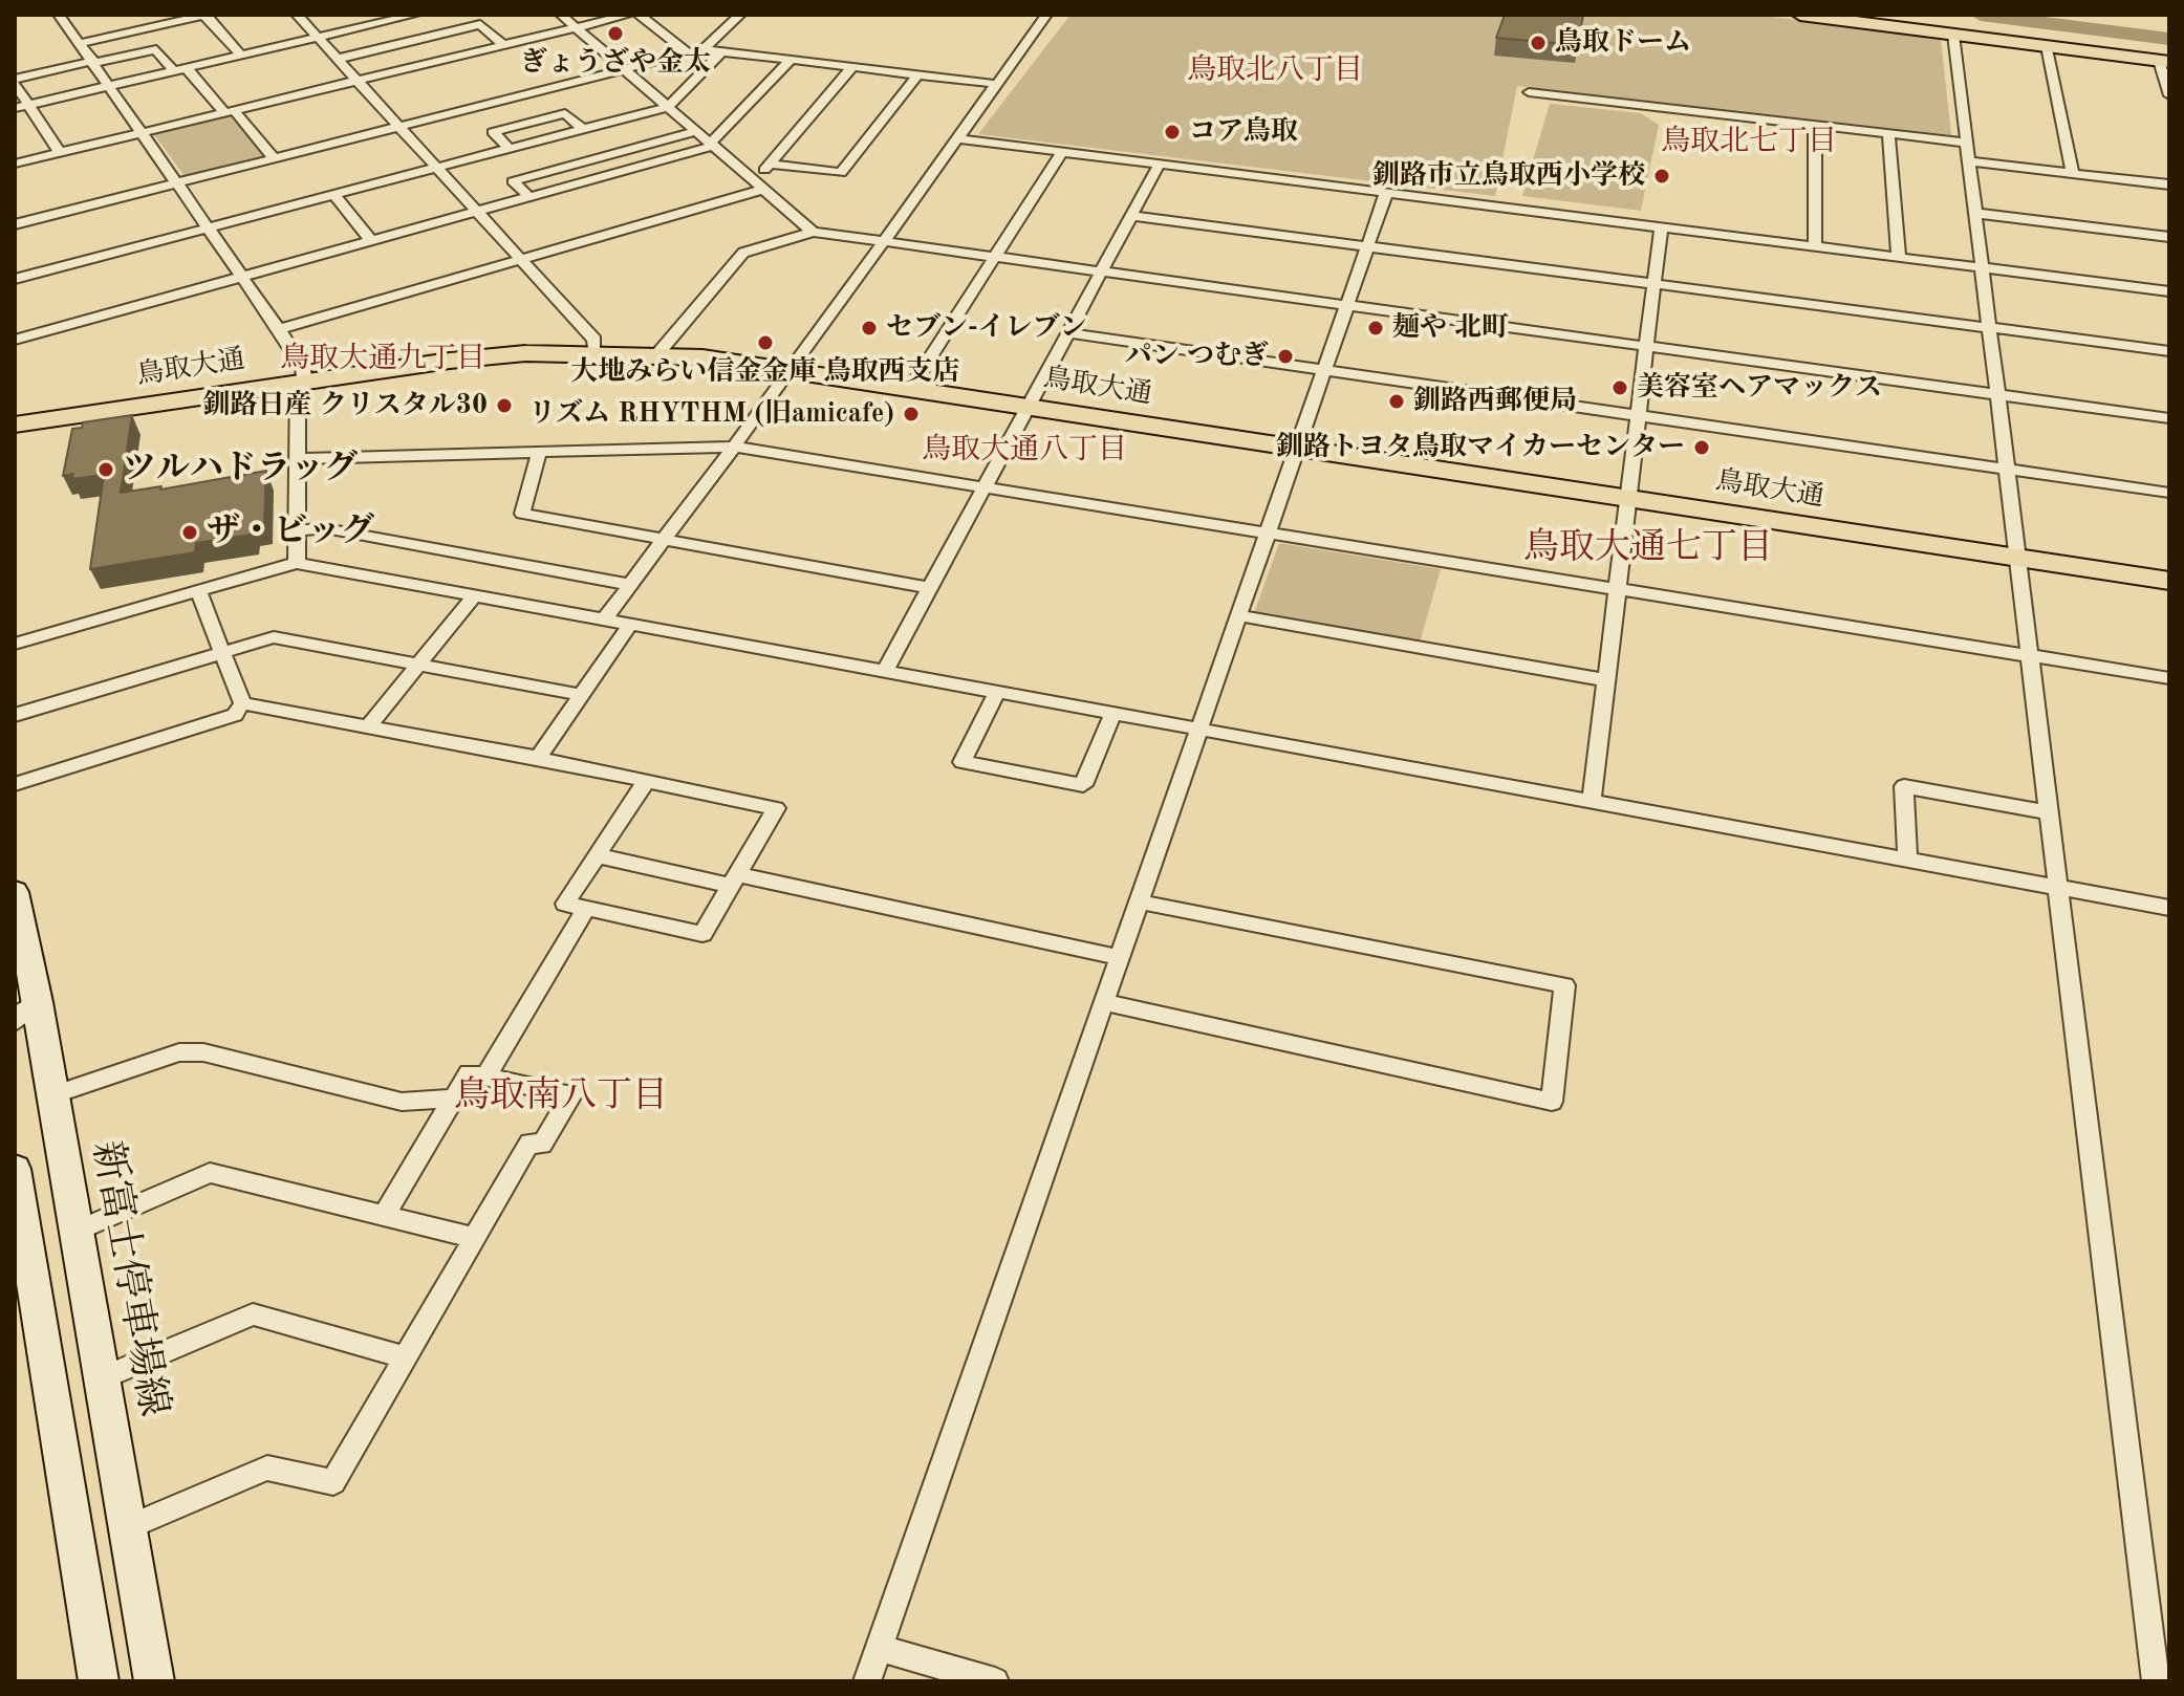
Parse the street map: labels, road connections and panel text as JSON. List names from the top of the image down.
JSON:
{
  "streets": {
    "highway": ["鳥取大通"],
    "main road": ["新富士停車場線"]
  },
  "districts": [
    "鳥取北八丁目",
    "鳥取北七丁目",
    "鳥取大通九丁目",
    "鳥取大通八丁目",
    "鳥取大通七丁目",
    "鳥取南八丁目"
  ],
  "places": [
    "ぎょうざや金太",
    "鳥取ドーム",
    "コア鳥取",
    "釧路市立鳥取西小学校",
    "セブン-イレブン",
    "麺や 北町",
    "大地みらい信金金庫 鳥取西支店",
    "パン つむぎ",
    "美容室ヘアマックス",
    "釧路西郵便局",
    "釧路日産 クリスタル30",
    "リズム RHYTHM (旧amicafe)",
    "釧路トヨタ鳥取マイカーセンター",
    "ツルハドラッグ",
    "ザ・ビッグ"
  ]
}
